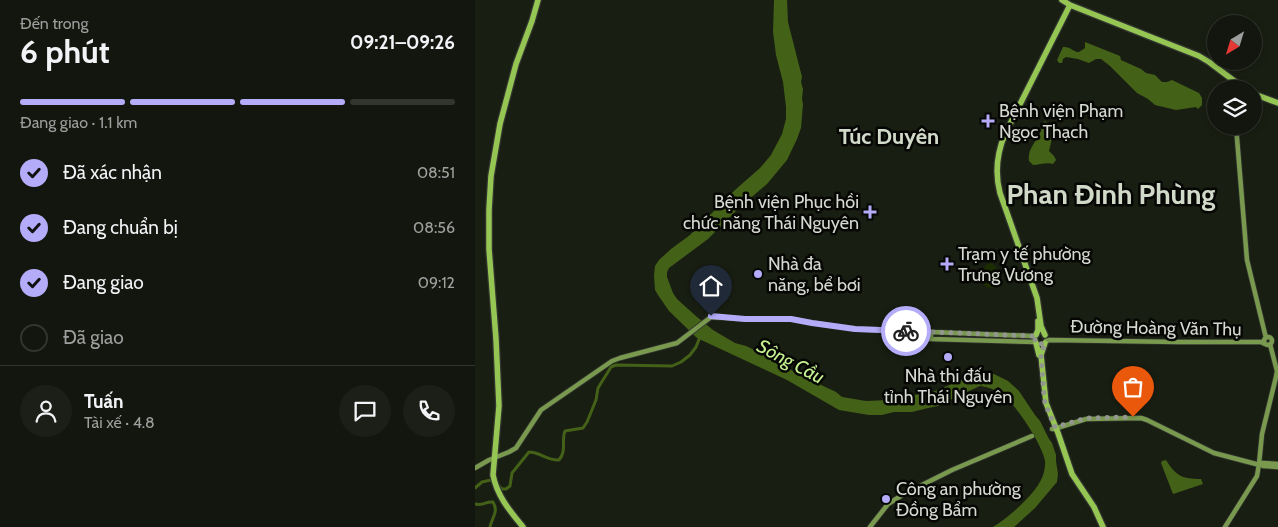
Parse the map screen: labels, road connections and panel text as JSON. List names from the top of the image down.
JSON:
{
  "streets": {
    "main road": ["Đường Hoàng Văn Thụ"]
  },
  "districts": ["Túc Duyên", "Phan Đình Phùng"],
  "water": ["Sông Cầu"],
  "places": {
    "health": ["Bệnh viện Phạm Ngọc Thạch", "Bệnh viện Phục hồi chức năng Thái Nguyên", "Trạm y tế phường Trưng Vương"],
    "other": ["Nhà đa năng, bể bơi", "Nhà thi đấu tỉnh Thái Nguyên", "Công an phường Đồng Bẩm"]
  },
  "north": "bottom left",
  "page": {
    "heading": ["6 phút", "Đến trong", "09:21–09:26"],
    "panel": ["Tuấn", "Tài xế · 4.8"],
    "bar": "Đang giao · 1.1 km",
    "list": [
      ["Đã xác nhận", "08:51"],
      ["Đang chuẩn bị", "08:56"],
      ["Đang giao", "09:12"],
      "Đã giao"
    ]
  }
}
